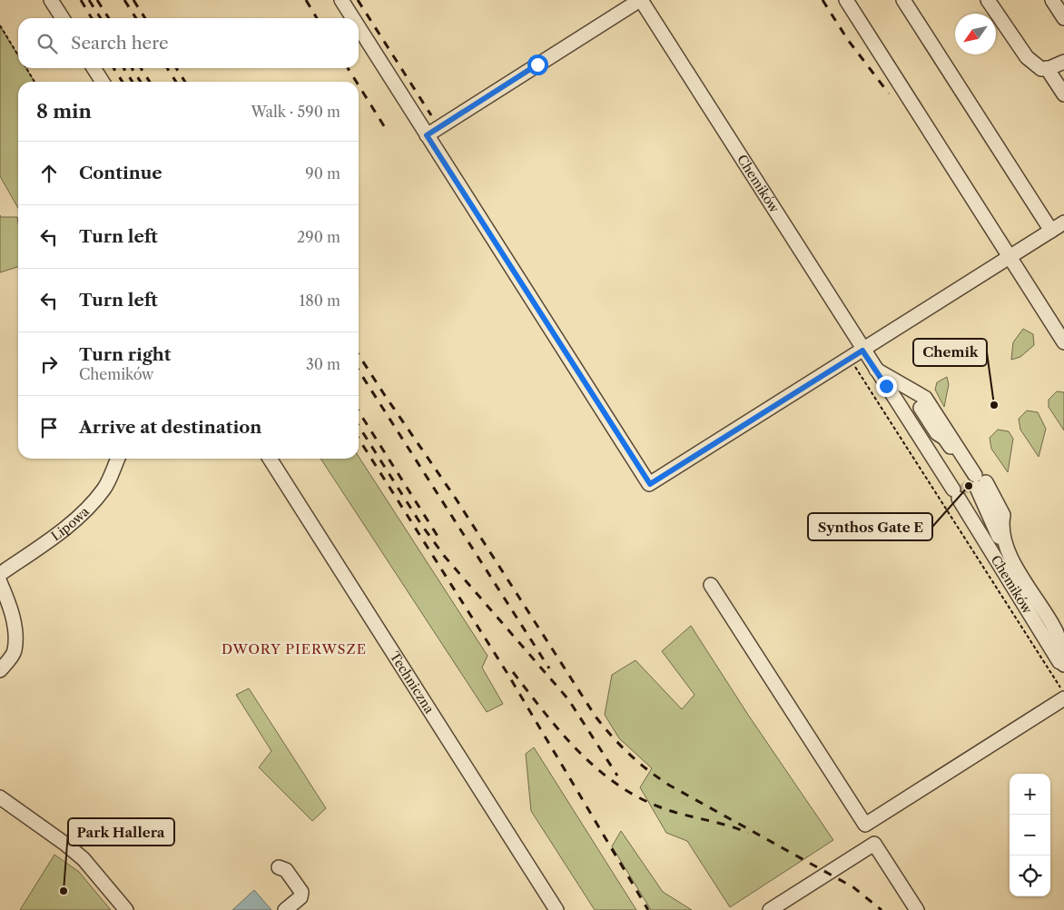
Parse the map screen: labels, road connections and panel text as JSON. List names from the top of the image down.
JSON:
{
  "streets": {
    "street": ["Chemików", "Lipowa", "Techniczna"]
  },
  "districts": ["DWORY PIERWSZE"],
  "places": ["Chemik", "Synthos Gate E", "Park Hallera"],
  "north": "bottom left",
  "page": {
    "search": "Search here",
    "heading": ["8 min", "Walk · 590 m"],
    "list": [
      ["Continue", "90 m"],
      ["Turn left", "290 m"],
      ["Turn left", "180 m"],
      ["Turn right", "Chemików", "30 m"],
      "Arrive at destination"
    ],
    "map_buttons": ["+", "−"]
  }
}
